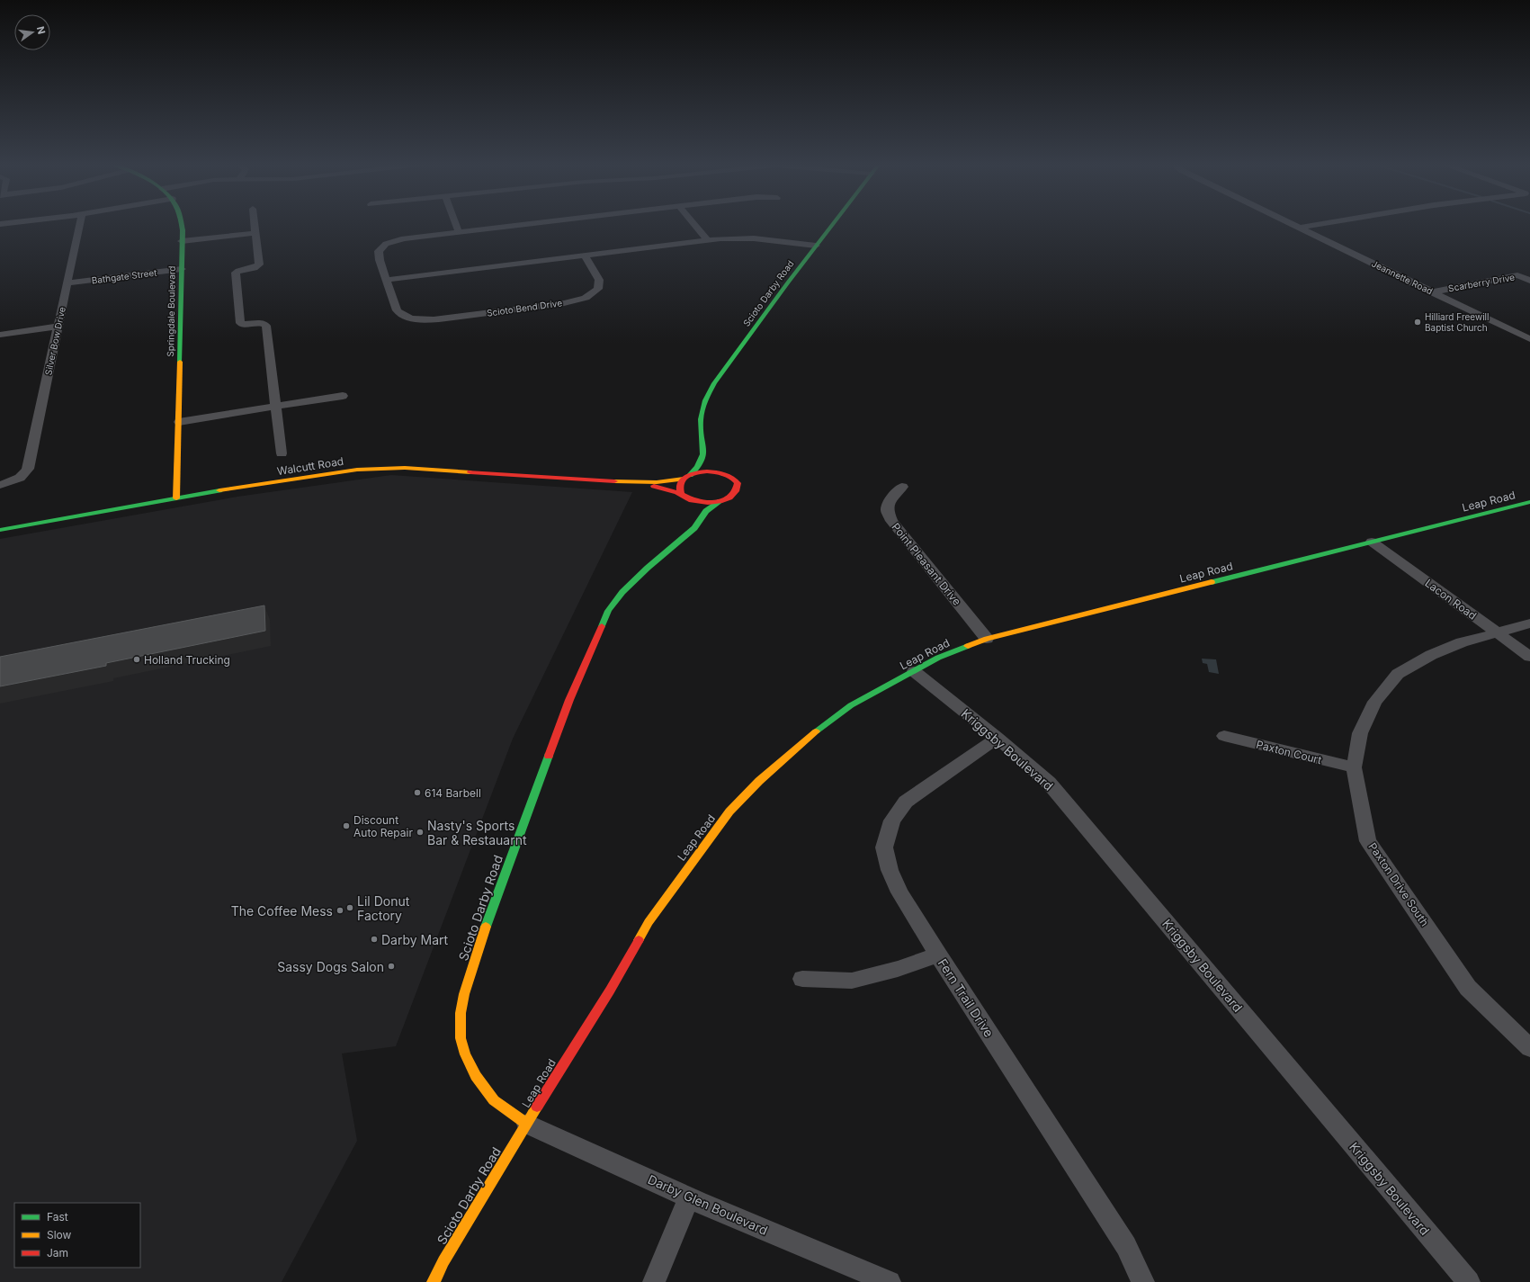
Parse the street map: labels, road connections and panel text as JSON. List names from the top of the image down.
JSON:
{
  "streets": {
    "street": [
      "Bathgate Street",
      "Jeannette Road",
      "Scarberry Drive",
      "Scioto Darby Road",
      "Scioto Bend Drive",
      "Springdale Boulevard",
      "Silver Bow Drive",
      "Walcutt Road",
      "Leap Road",
      "Point Pleasant Drive",
      "Lacon Road",
      "Kriggsby Boulevard",
      "Paxton Court",
      "Paxton Drive South",
      "Fern Trail Drive",
      "Darby Glen Boulevard"
    ]
  },
  "crossings": [
    ["Bathgate Street", "Springdale Boulevard"],
    ["Bathgate Street", "Silver Bow Drive"],
    ["Jeannette Road", "Scarberry Drive"],
    ["Scioto Darby Road", "Walcutt Road"],
    ["Scioto Darby Road", "Leap Road"],
    ["Scioto Darby Road", "Darby Glen Boulevard"],
    ["Springdale Boulevard", "Walcutt Road"],
    ["Leap Road", "Point Pleasant Drive"],
    ["Leap Road", "Lacon Road"],
    ["Leap Road", "Kriggsby Boulevard"],
    ["Leap Road", "Darby Glen Boulevard"],
    ["Lacon Road", "Paxton Drive South"],
    ["Kriggsby Boulevard", "Fern Trail Drive"],
    ["Paxton Court", "Paxton Drive South"]
  ],
  "places": [
    "Hilliard Freewill Baptist Church",
    "Holland Trucking",
    "614 Barbell",
    "Discount Auto Repair",
    "Nasty's Sports Bar & Restauarnt",
    "Lil Donut Factory",
    "The Coffee Mess",
    "Darby Mart",
    "Sassy Dogs Salon"
  ],
  "legend": ["Fast", "Slow", "Jam"],
  "north": "right"
}
